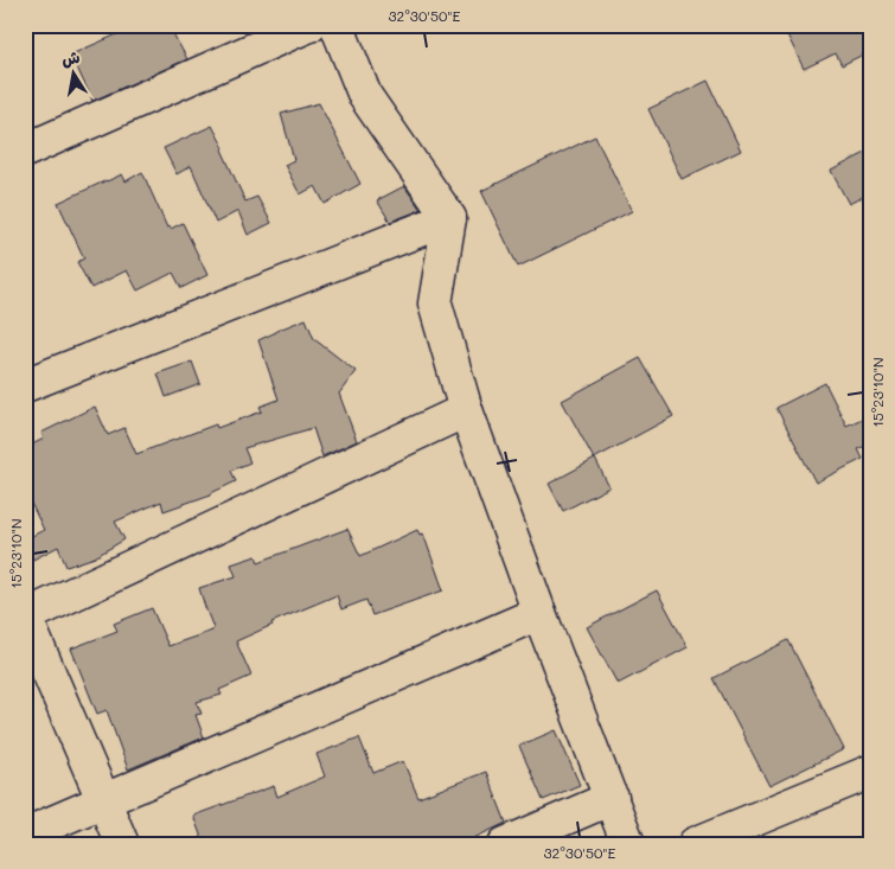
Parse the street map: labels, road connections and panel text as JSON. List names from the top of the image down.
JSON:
{
  "north": "top",
  "coordinates": ["32°30'50\"E", "15°23'10\"N"]
}
